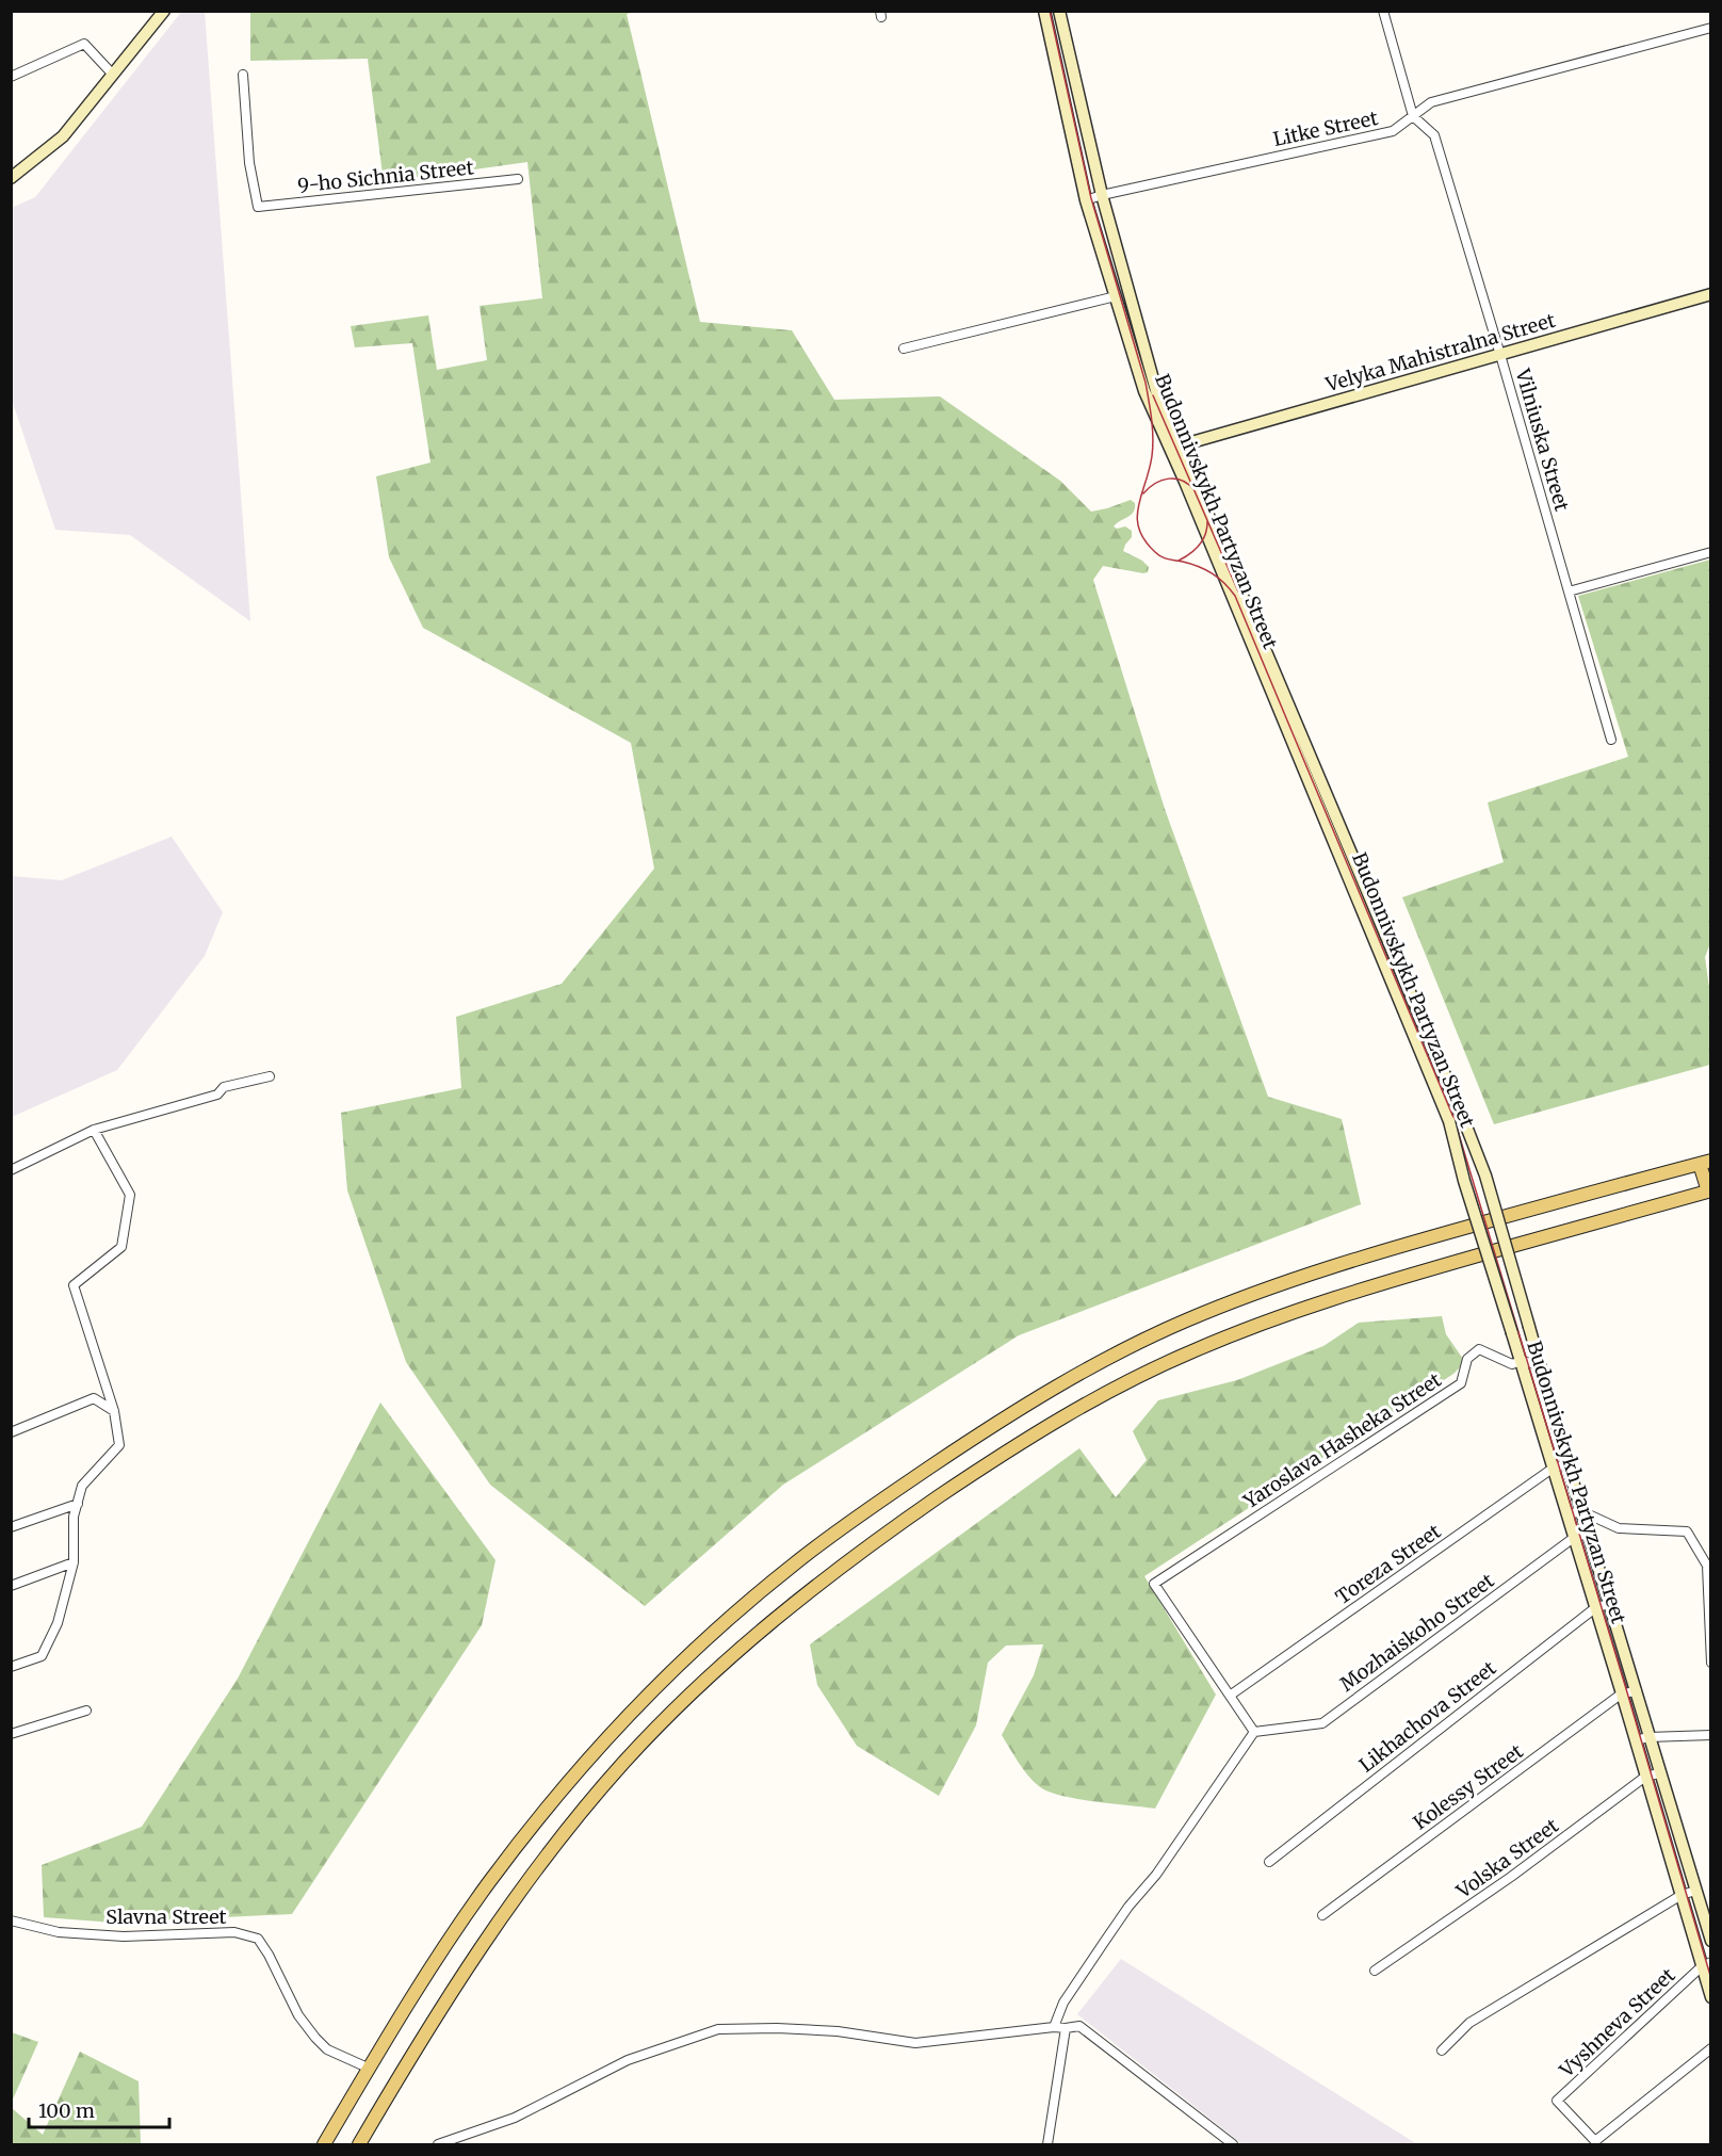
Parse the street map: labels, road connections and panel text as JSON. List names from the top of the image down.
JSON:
{
  "streets": {
    "main road": ["Velyka Mahistralna Street", "Budonnivskykh Partyzan Street"],
    "street": [
      "Litke Street",
      "9-ho Sichnia Street",
      "Vilniuska Street",
      "Yaroslava Hasheka Street",
      "Toreza Street",
      "Mozhaiskoho Street",
      "Likhachova Street",
      "Kolessy Street",
      "Volska Street",
      "Slavna Street",
      "Vyshneva Street"
    ]
  },
  "crossings": [
    ["Litke Street", "Vilniuska Street"],
    ["Litke Street", "Budonnivskykh Partyzan Street"],
    ["Velyka Mahistralna Street", "Vilniuska Street"],
    ["Velyka Mahistralna Street", "Budonnivskykh Partyzan Street"],
    ["Budonnivskykh Partyzan Street", "Yaroslava Hasheka Street"],
    ["Budonnivskykh Partyzan Street", "Toreza Street"],
    ["Budonnivskykh Partyzan Street", "Mozhaiskoho Street"],
    ["Budonnivskykh Partyzan Street", "Likhachova Street"],
    ["Budonnivskykh Partyzan Street", "Kolessy Street"],
    ["Budonnivskykh Partyzan Street", "Volska Street"],
    ["Budonnivskykh Partyzan Street", "Vyshneva Street"],
    ["Yaroslava Hasheka Street", "Toreza Street"]
  ],
  "scale_bar": "100 m"
}
